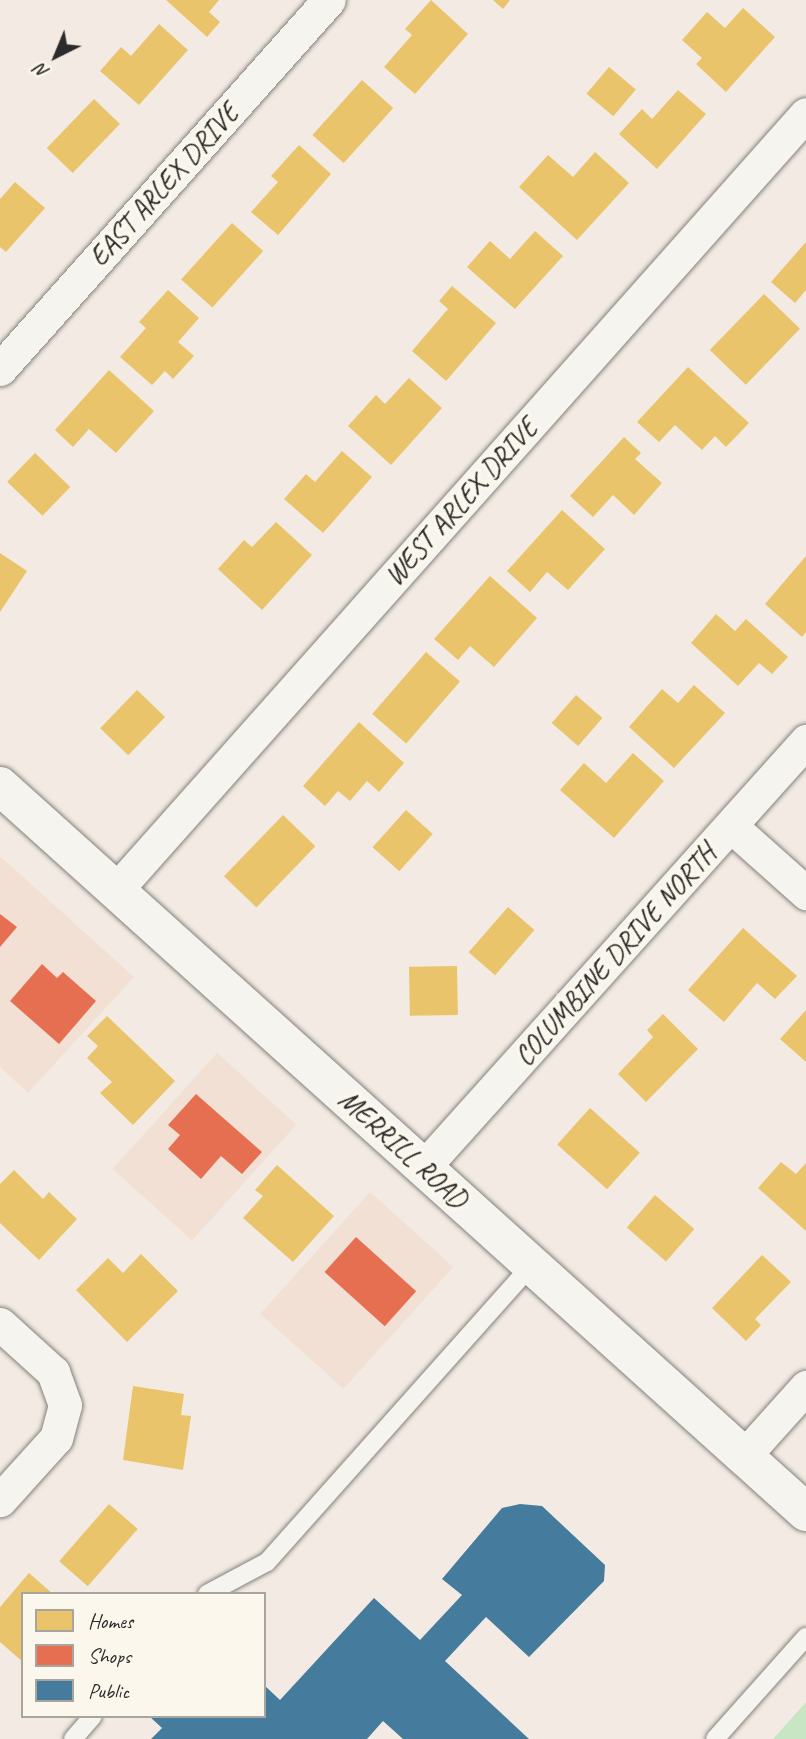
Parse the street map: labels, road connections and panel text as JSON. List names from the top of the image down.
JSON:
{
  "streets": {
    "main road": ["MERRILL ROAD"],
    "street": ["EAST ARLEX DRIVE", "WEST ARLEX DRIVE", "COLUMBINE DRIVE NORTH"]
  },
  "crossings": [
    ["WEST ARLEX DRIVE", "MERRILL ROAD"],
    ["COLUMBINE DRIVE NORTH", "MERRILL ROAD"]
  ],
  "legend": ["Homes", "Shops", "Public"],
  "north": "bottom left"
}
